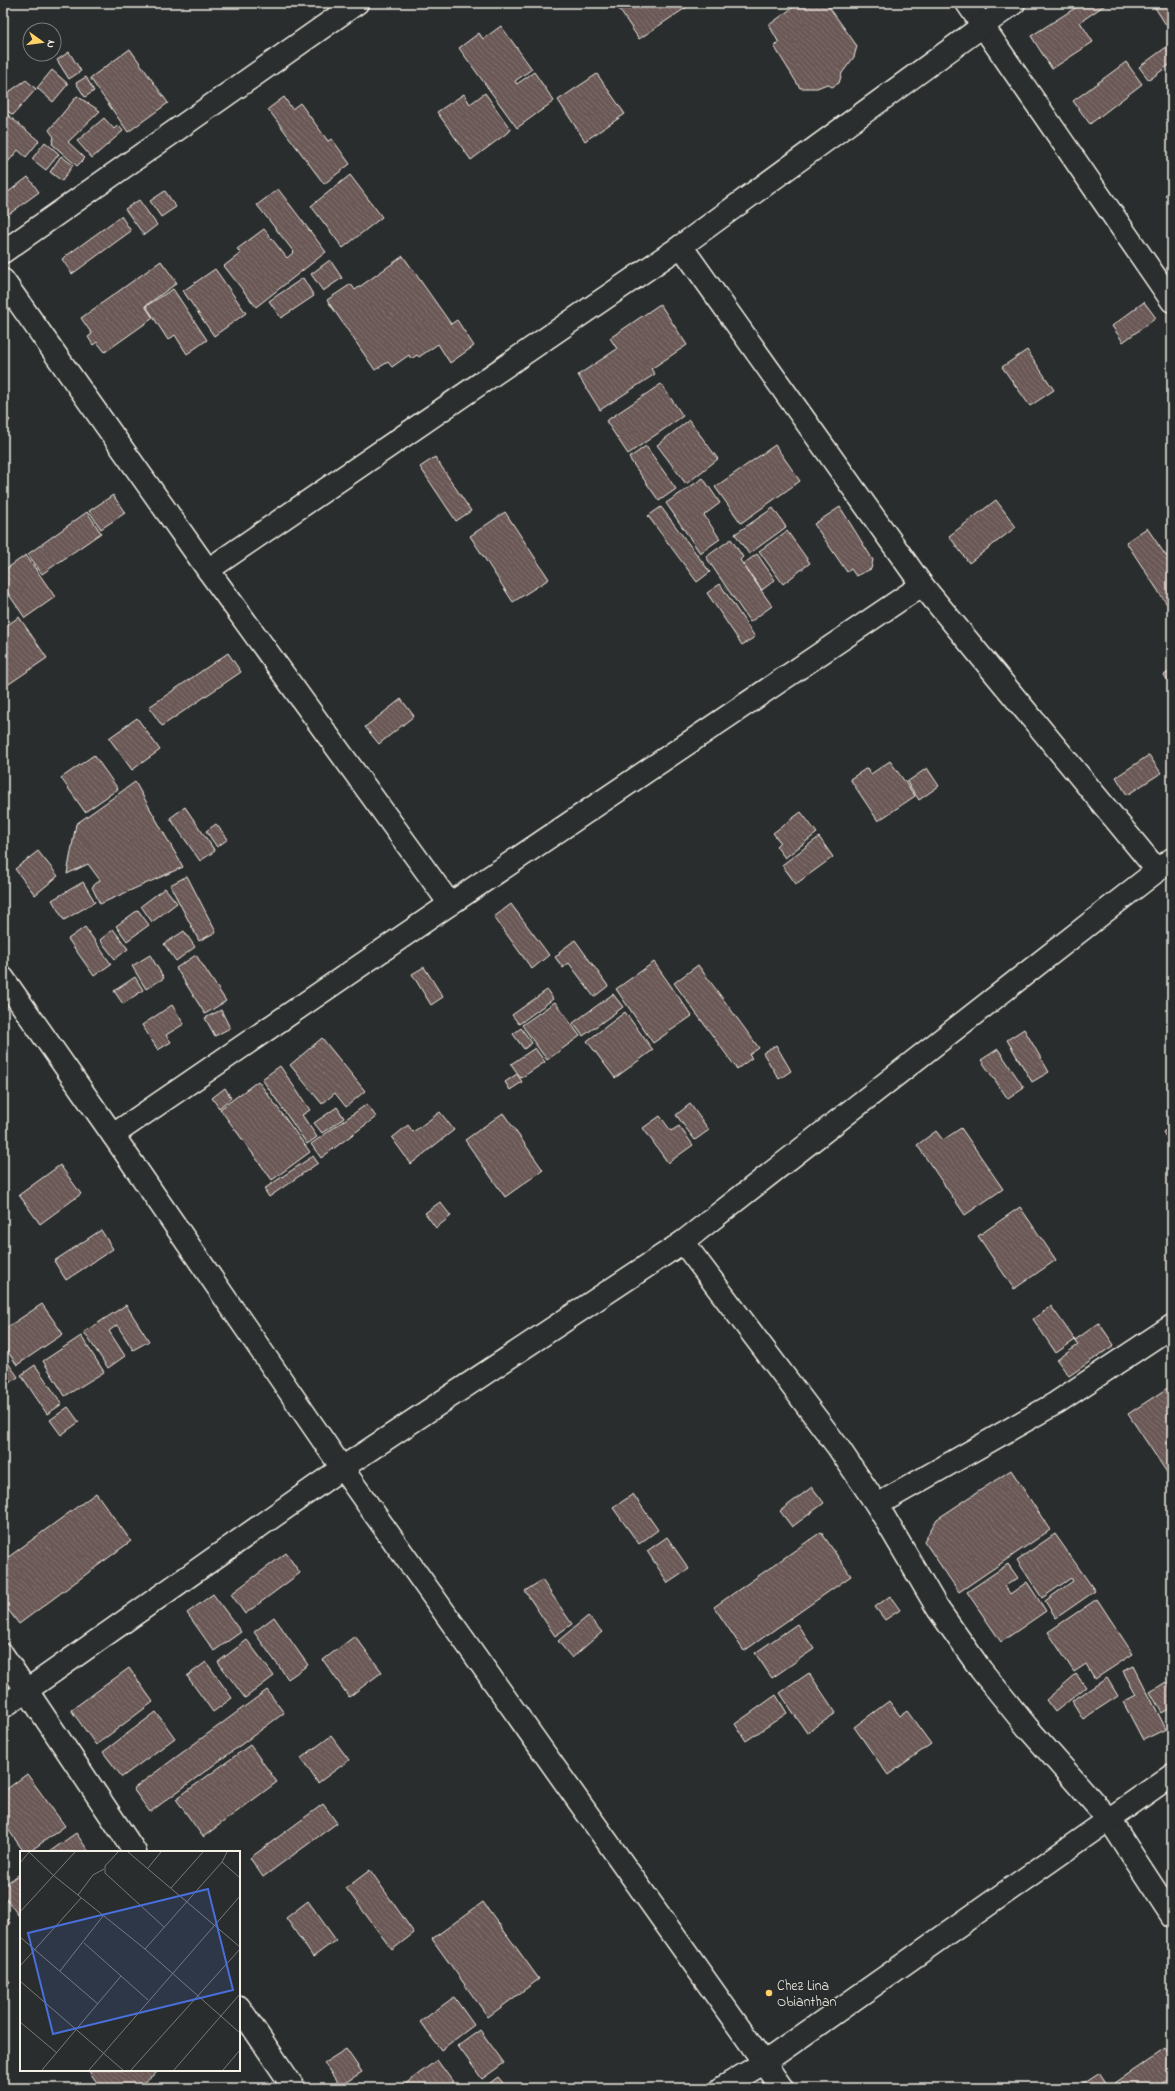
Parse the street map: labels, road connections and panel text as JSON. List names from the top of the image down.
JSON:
{
  "places": ["Chez Lina Obianthan"],
  "north": "right"
}
